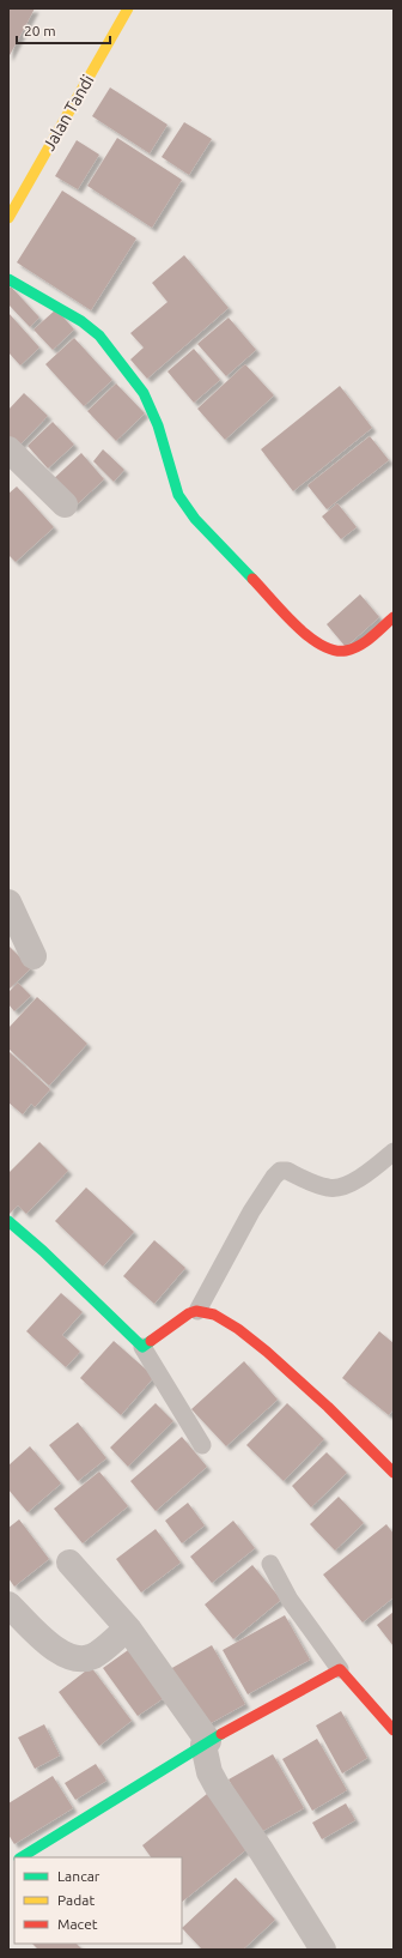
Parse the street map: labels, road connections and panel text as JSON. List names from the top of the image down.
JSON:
{
  "streets": {
    "street": ["Jalan Tandi"]
  },
  "legend": ["Lancar", "Padat", "Macet"],
  "scale_bar": "20 m"
}
